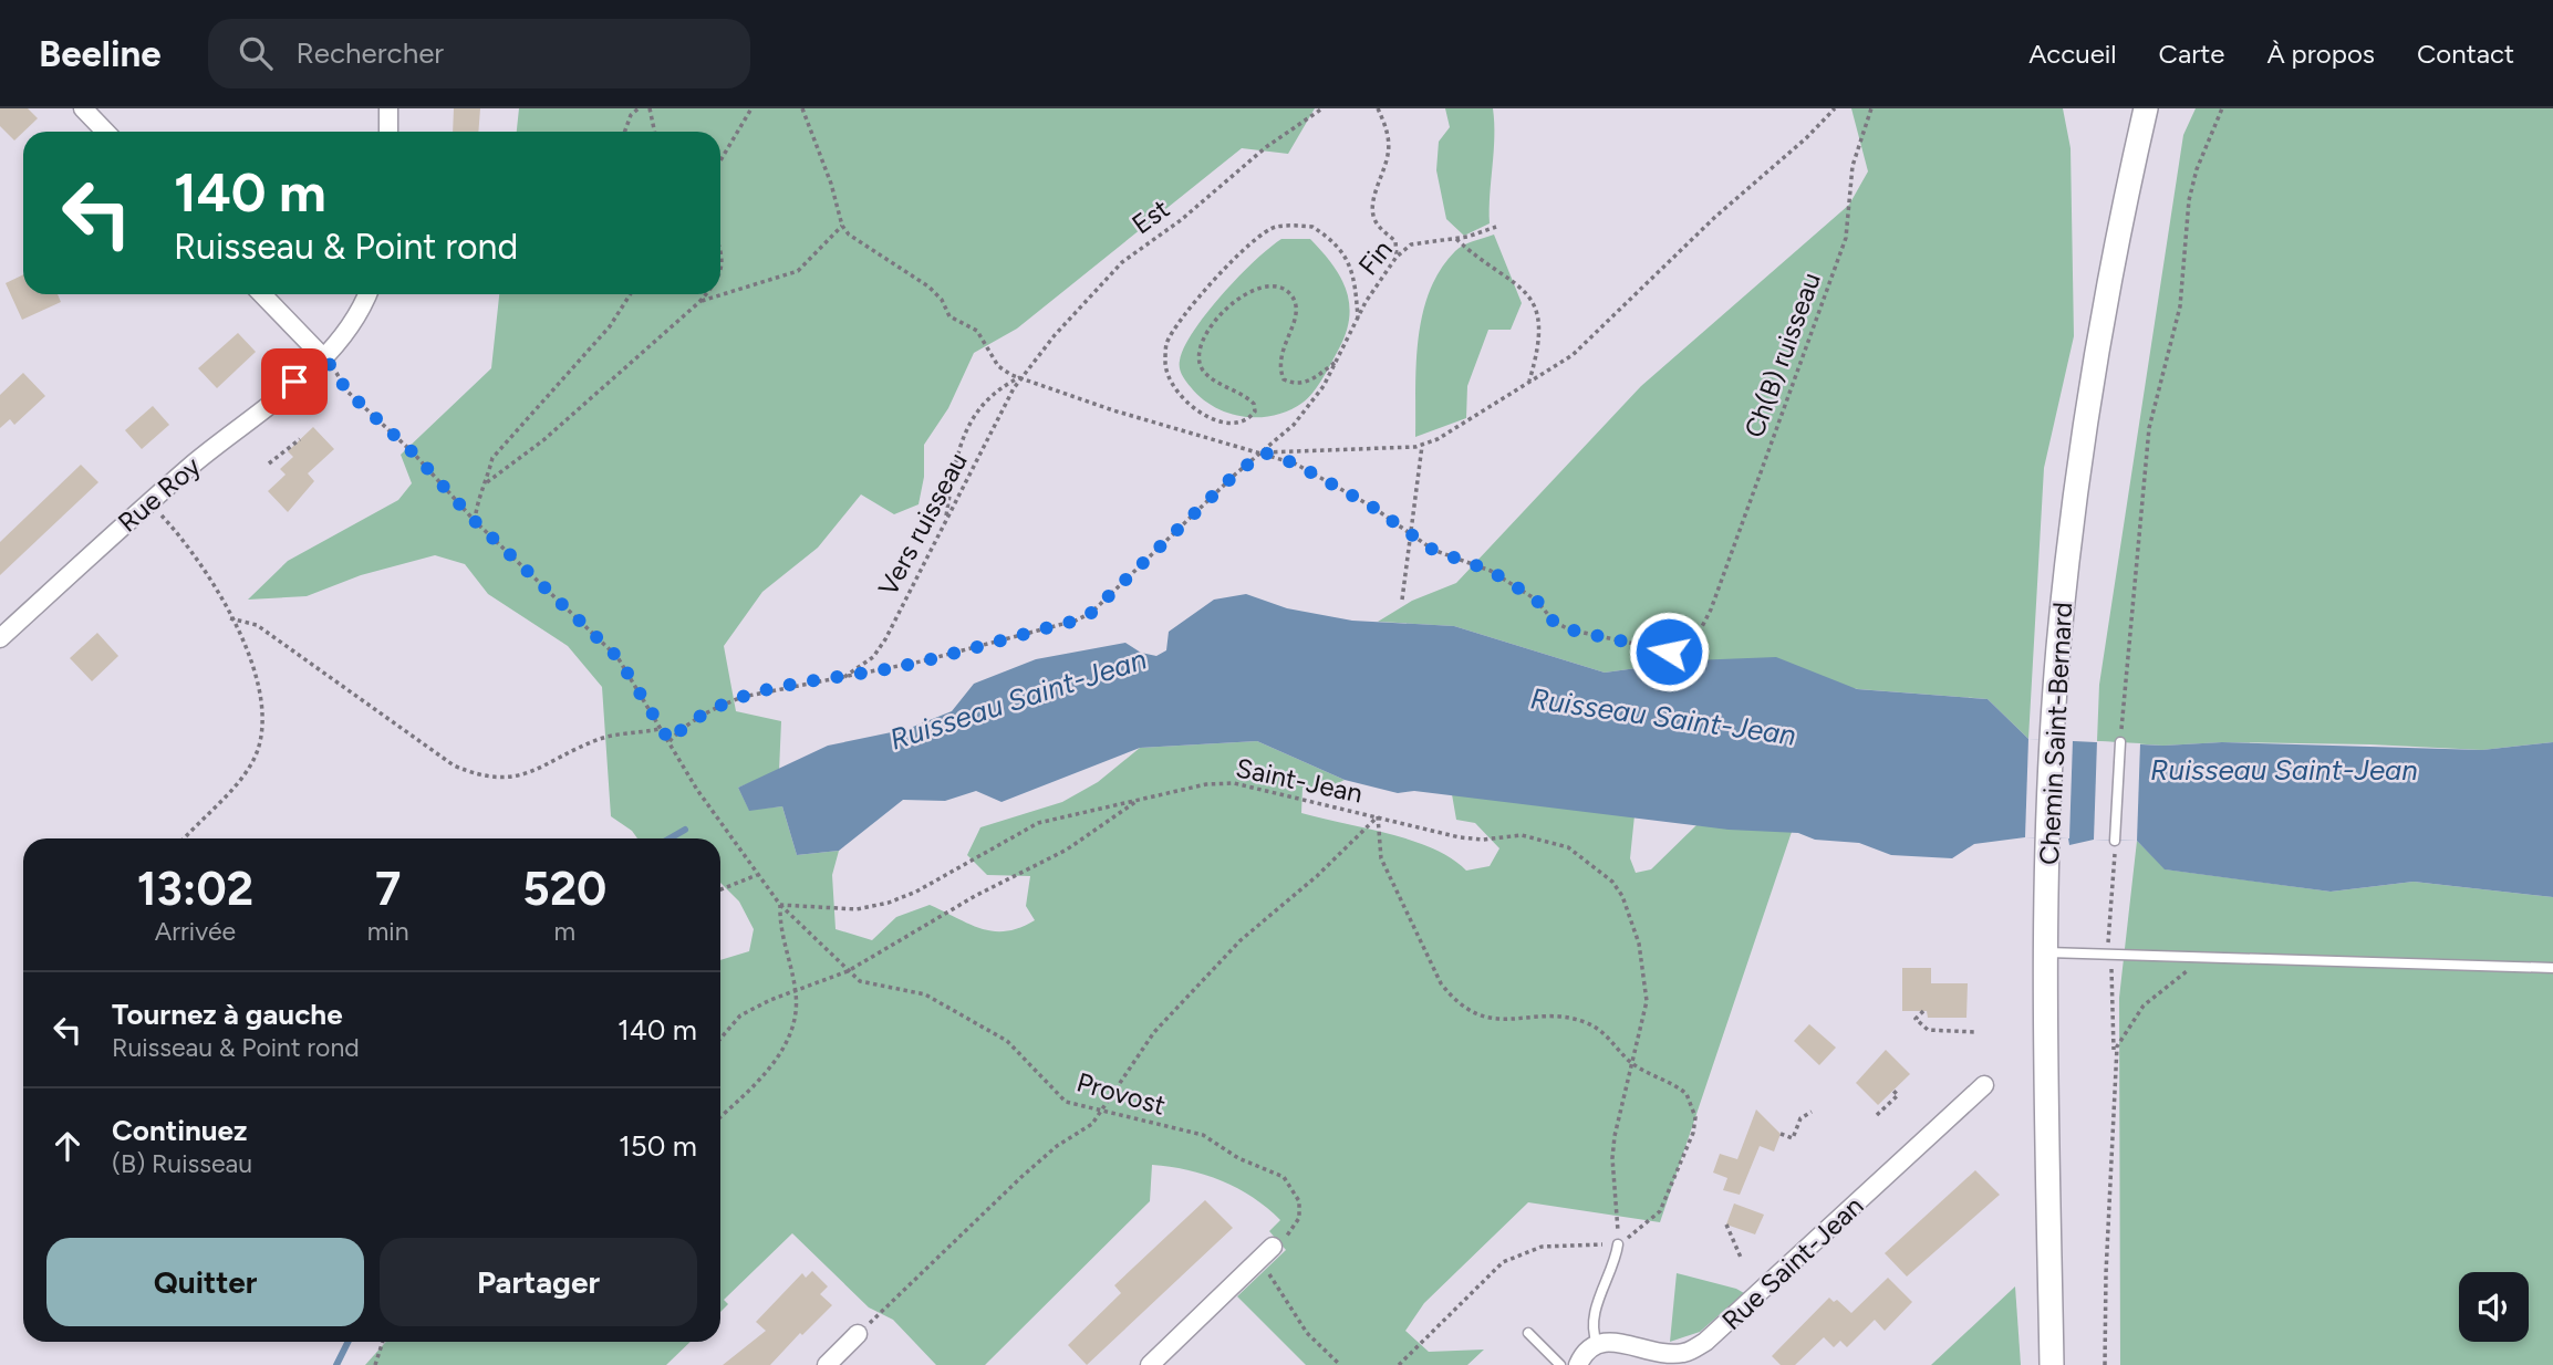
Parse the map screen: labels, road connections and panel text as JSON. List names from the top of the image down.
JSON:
{
  "streets": {
    "street": ["Rue Roy", "Chemin Saint-Bernard", "Rue Saint-Jean"],
    "path": [
      "Est",
      "Fin",
      "Ch(B) ruisseau",
      "Vers ruisseau",
      "Saint-Jean",
      "Provost"
    ]
  },
  "crossings": [
    ["Est", "Vers ruisseau"],
    ["Fin", "Vers ruisseau"],
    ["Saint-Jean", "Provost"]
  ],
  "water": ["Ruisseau Saint-Jean"],
  "page": {
    "header": "Beeline",
    "search": "Rechercher",
    "nav": [
      "Accueil",
      "Carte",
      "À propos",
      "Contact"
    ],
    "turn": ["140 m", "Ruisseau & Point rond"],
    "eta": [
      "13:02",
      "Arrivée",
      "7",
      "min",
      "520",
      "m"
    ],
    "list": [
      {
        "name": "Tournez à gauche",
        "note": "Ruisseau & Point rond",
        "value": "140 m"
      },
      {
        "name": "Continuez",
        "note": "(B) Ruisseau",
        "value": "150 m"
      }
    ],
    "buttons": ["Quitter", "Partager"]
  }
}
